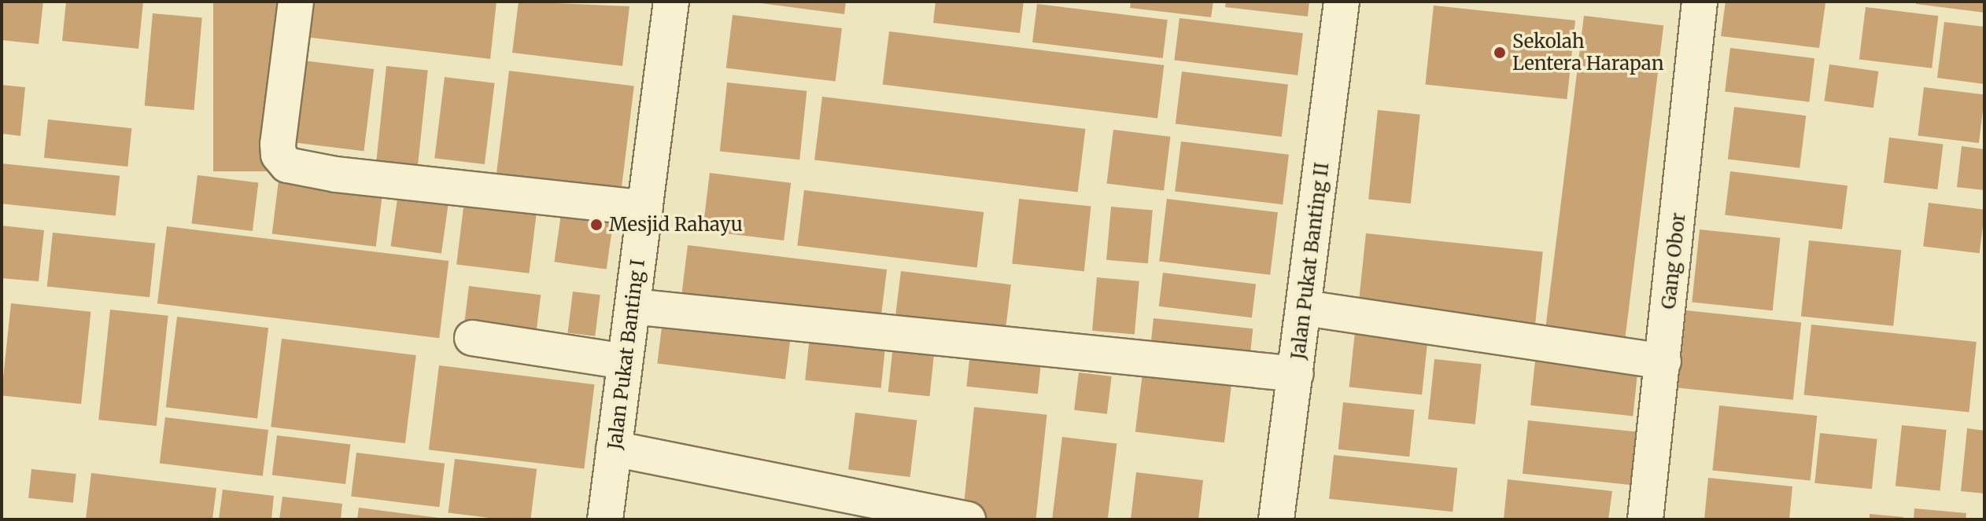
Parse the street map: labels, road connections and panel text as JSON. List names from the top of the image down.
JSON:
{
  "streets": {
    "street": ["Jalan Pukat Banting II", "Gang Obor", "Jalan Pukat Banting I"]
  },
  "places": ["Sekolah Lentera Harapan", "Mesjid Rahayu"]
}
